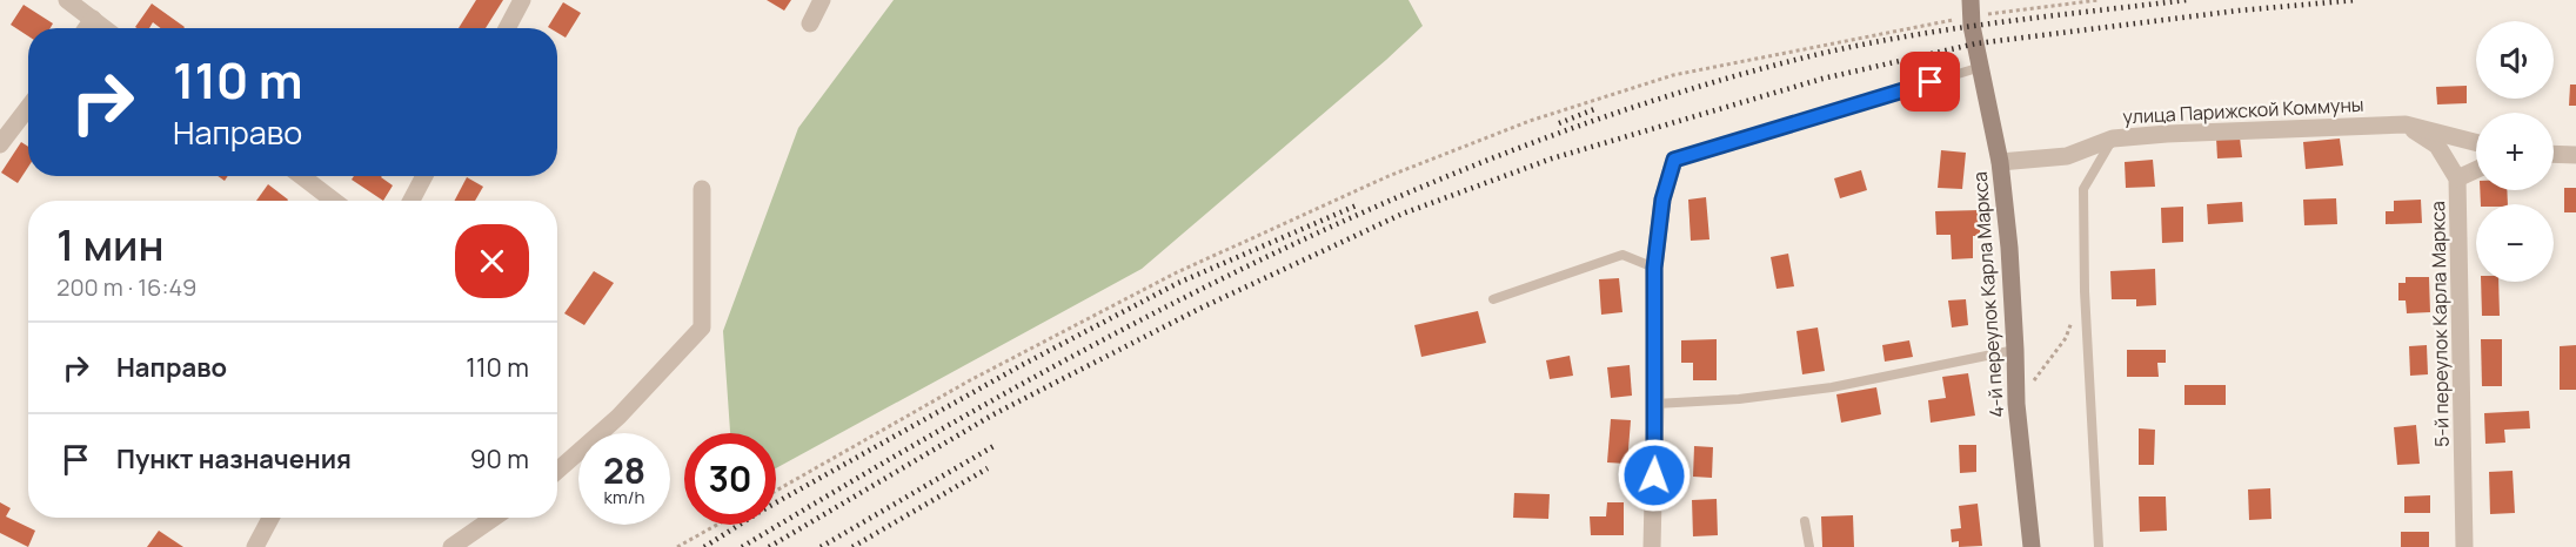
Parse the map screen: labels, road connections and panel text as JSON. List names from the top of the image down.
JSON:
{
  "streets": {
    "street": ["улица Парижской Коммуны", "4-й переулок Карла Маркса", "5-й переулок Карла Маркса"]
  },
  "crossings": [
    ["улица Парижской Коммуны", "4-й переулок Карла Маркса"],
    ["улица Парижской Коммуны", "5-й переулок Карла Маркса"]
  ],
  "page": {
    "map_buttons": ["+", "−"],
    "turn": ["110 m", "Направо"],
    "heading": ["1 мин", "200 m · 16:49"],
    "list": [
      {
        "name": "Направо",
        "value": "110 m"
      },
      {
        "name": "Пункт назначения",
        "value": "90 m"
      }
    ],
    "speed": "28 km/h",
    "limit": "30"
  }
}
